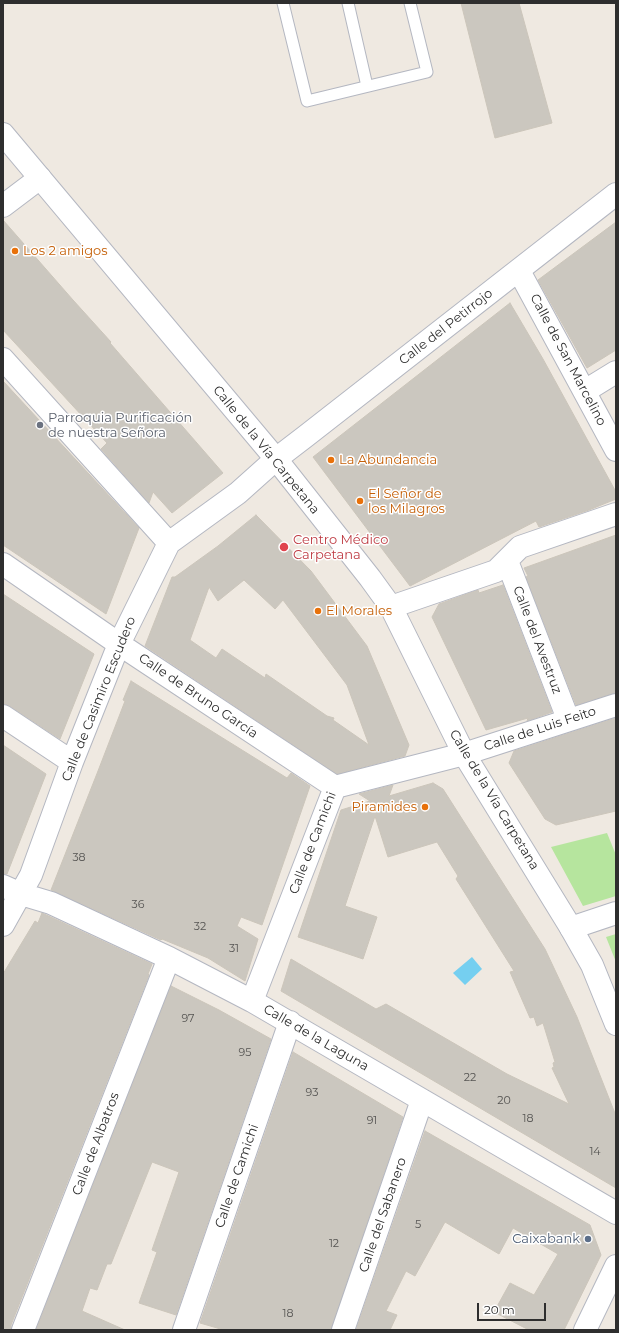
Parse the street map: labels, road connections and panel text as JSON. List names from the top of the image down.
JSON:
{
  "streets": {
    "street": [
      "Calle del Petirrojo",
      "Calle de San Marcelino",
      "Calle de la Vía Carpetana",
      "Calle del Avestruz",
      "Calle de Bruno García",
      "Calle de Casimiro Escudero",
      "Calle de Luis Feito",
      "Calle de Camichi",
      "Calle de la Laguna",
      "Calle de Albatros",
      "Calle del Sabanero"
    ]
  },
  "crossings": [
    ["Calle del Petirrojo", "Calle de San Marcelino"],
    ["Calle del Petirrojo", "Calle de la Vía Carpetana"],
    ["Calle del Petirrojo", "Calle de Casimiro Escudero"],
    ["Calle de la Vía Carpetana", "Calle de Casimiro Escudero"],
    ["Calle de la Vía Carpetana", "Calle de Luis Feito"],
    ["Calle de la Vía Carpetana", "Calle de Camichi"],
    ["Calle del Avestruz", "Calle de Luis Feito"],
    ["Calle de Bruno García", "Calle de Casimiro Escudero"],
    ["Calle de Bruno García", "Calle de Camichi"],
    ["Calle de Casimiro Escudero", "Calle de la Laguna"],
    ["Calle de Luis Feito", "Calle de Camichi"],
    ["Calle de Camichi", "Calle de la Laguna"],
    ["Calle de la Laguna", "Calle de Albatros"],
    ["Calle de la Laguna", "Calle del Sabanero"]
  ],
  "places": [
    "Los 2 amigos",
    "Parroquia Purificación de nuestra Señora",
    "La Abundancia",
    "El Señor de los Milagros",
    "Centro Médico Carpetana",
    "El Morales",
    "Piramides",
    "Caixabank"
  ],
  "house_numbers": [
    "38",
    "36",
    "32",
    "31",
    "97",
    "95",
    "22",
    "93",
    "20",
    "18",
    "91",
    "14",
    "5",
    "12",
    "18"
  ],
  "scale_bar": "20 m"
}
